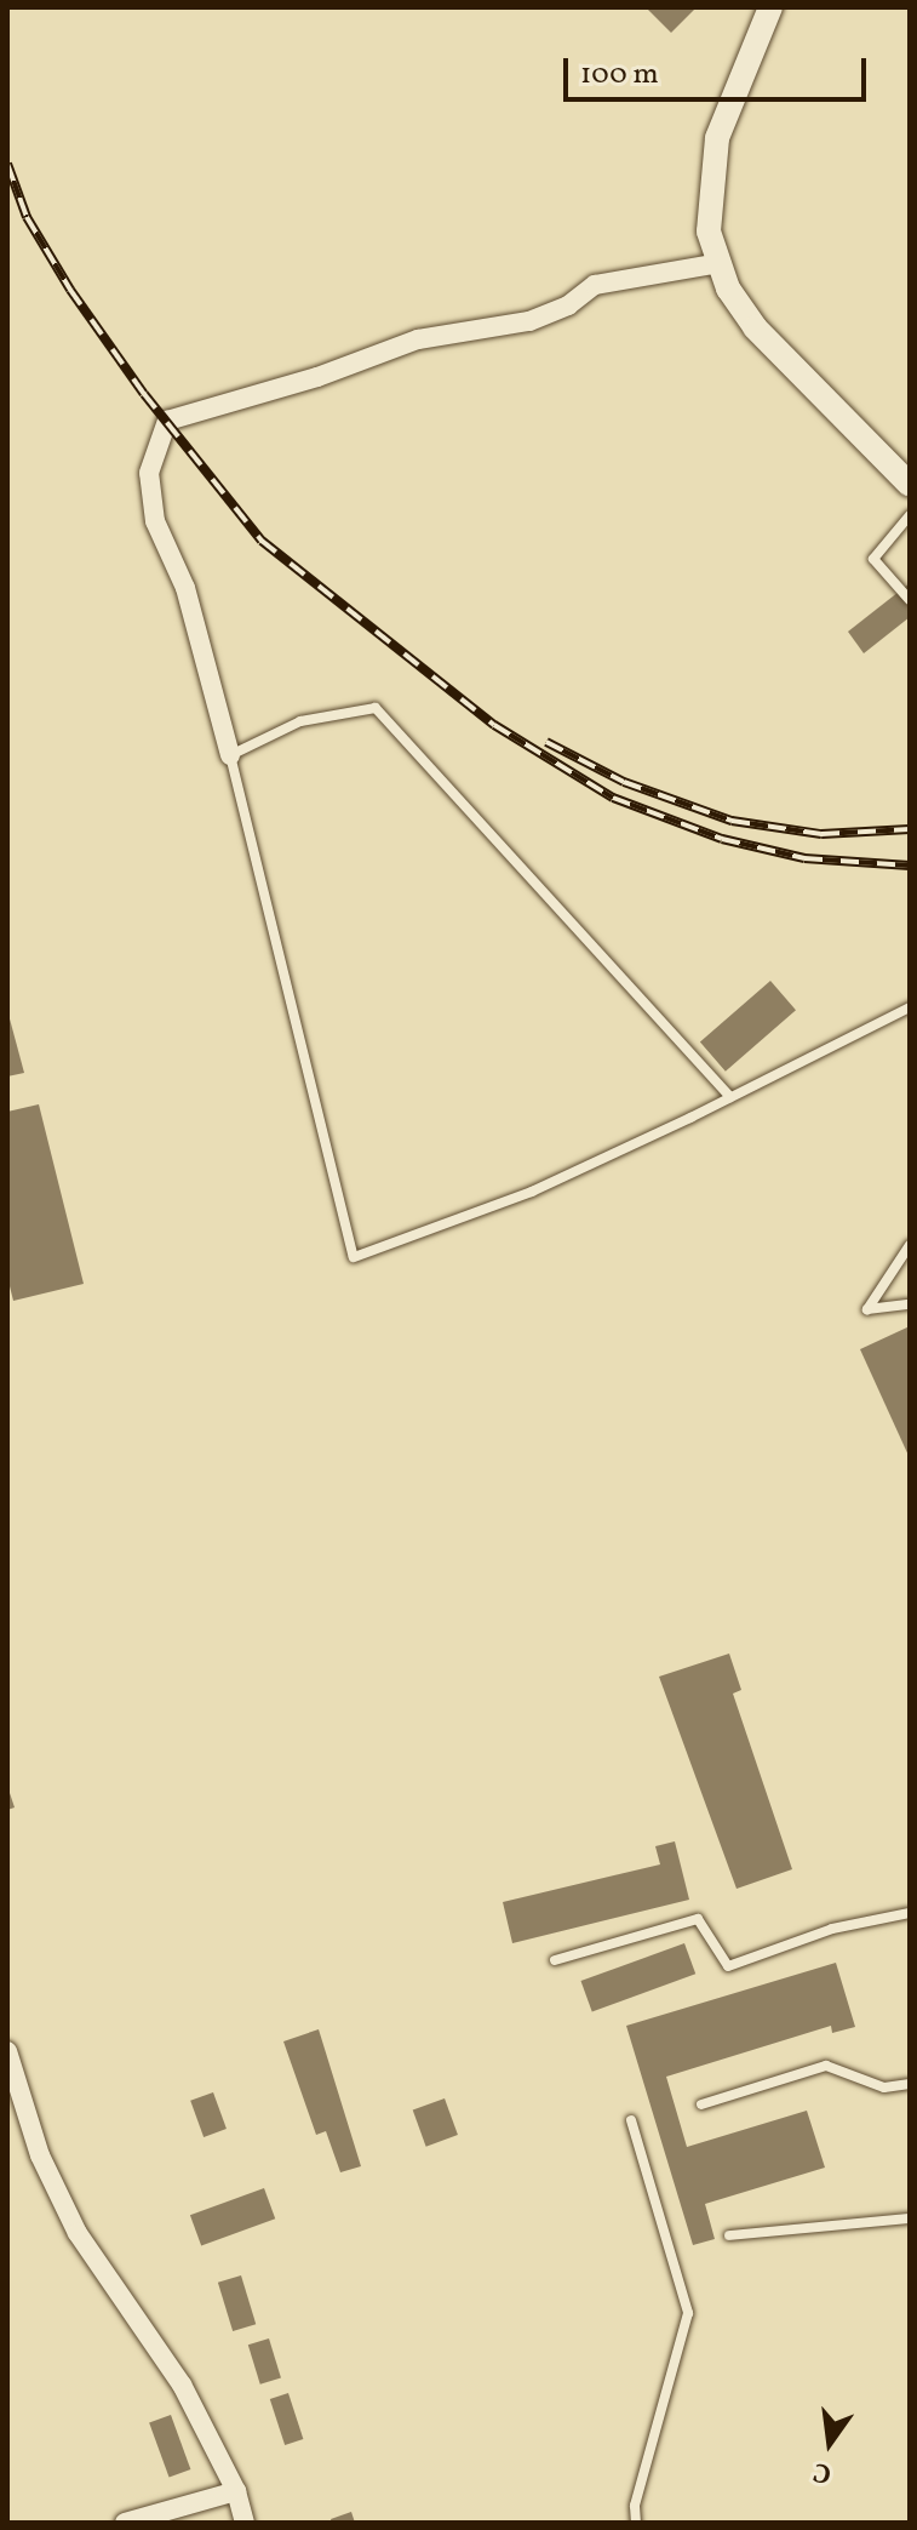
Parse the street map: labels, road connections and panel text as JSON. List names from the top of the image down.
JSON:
{
  "scale_bar": "100 m",
  "north": "bottom"
}
